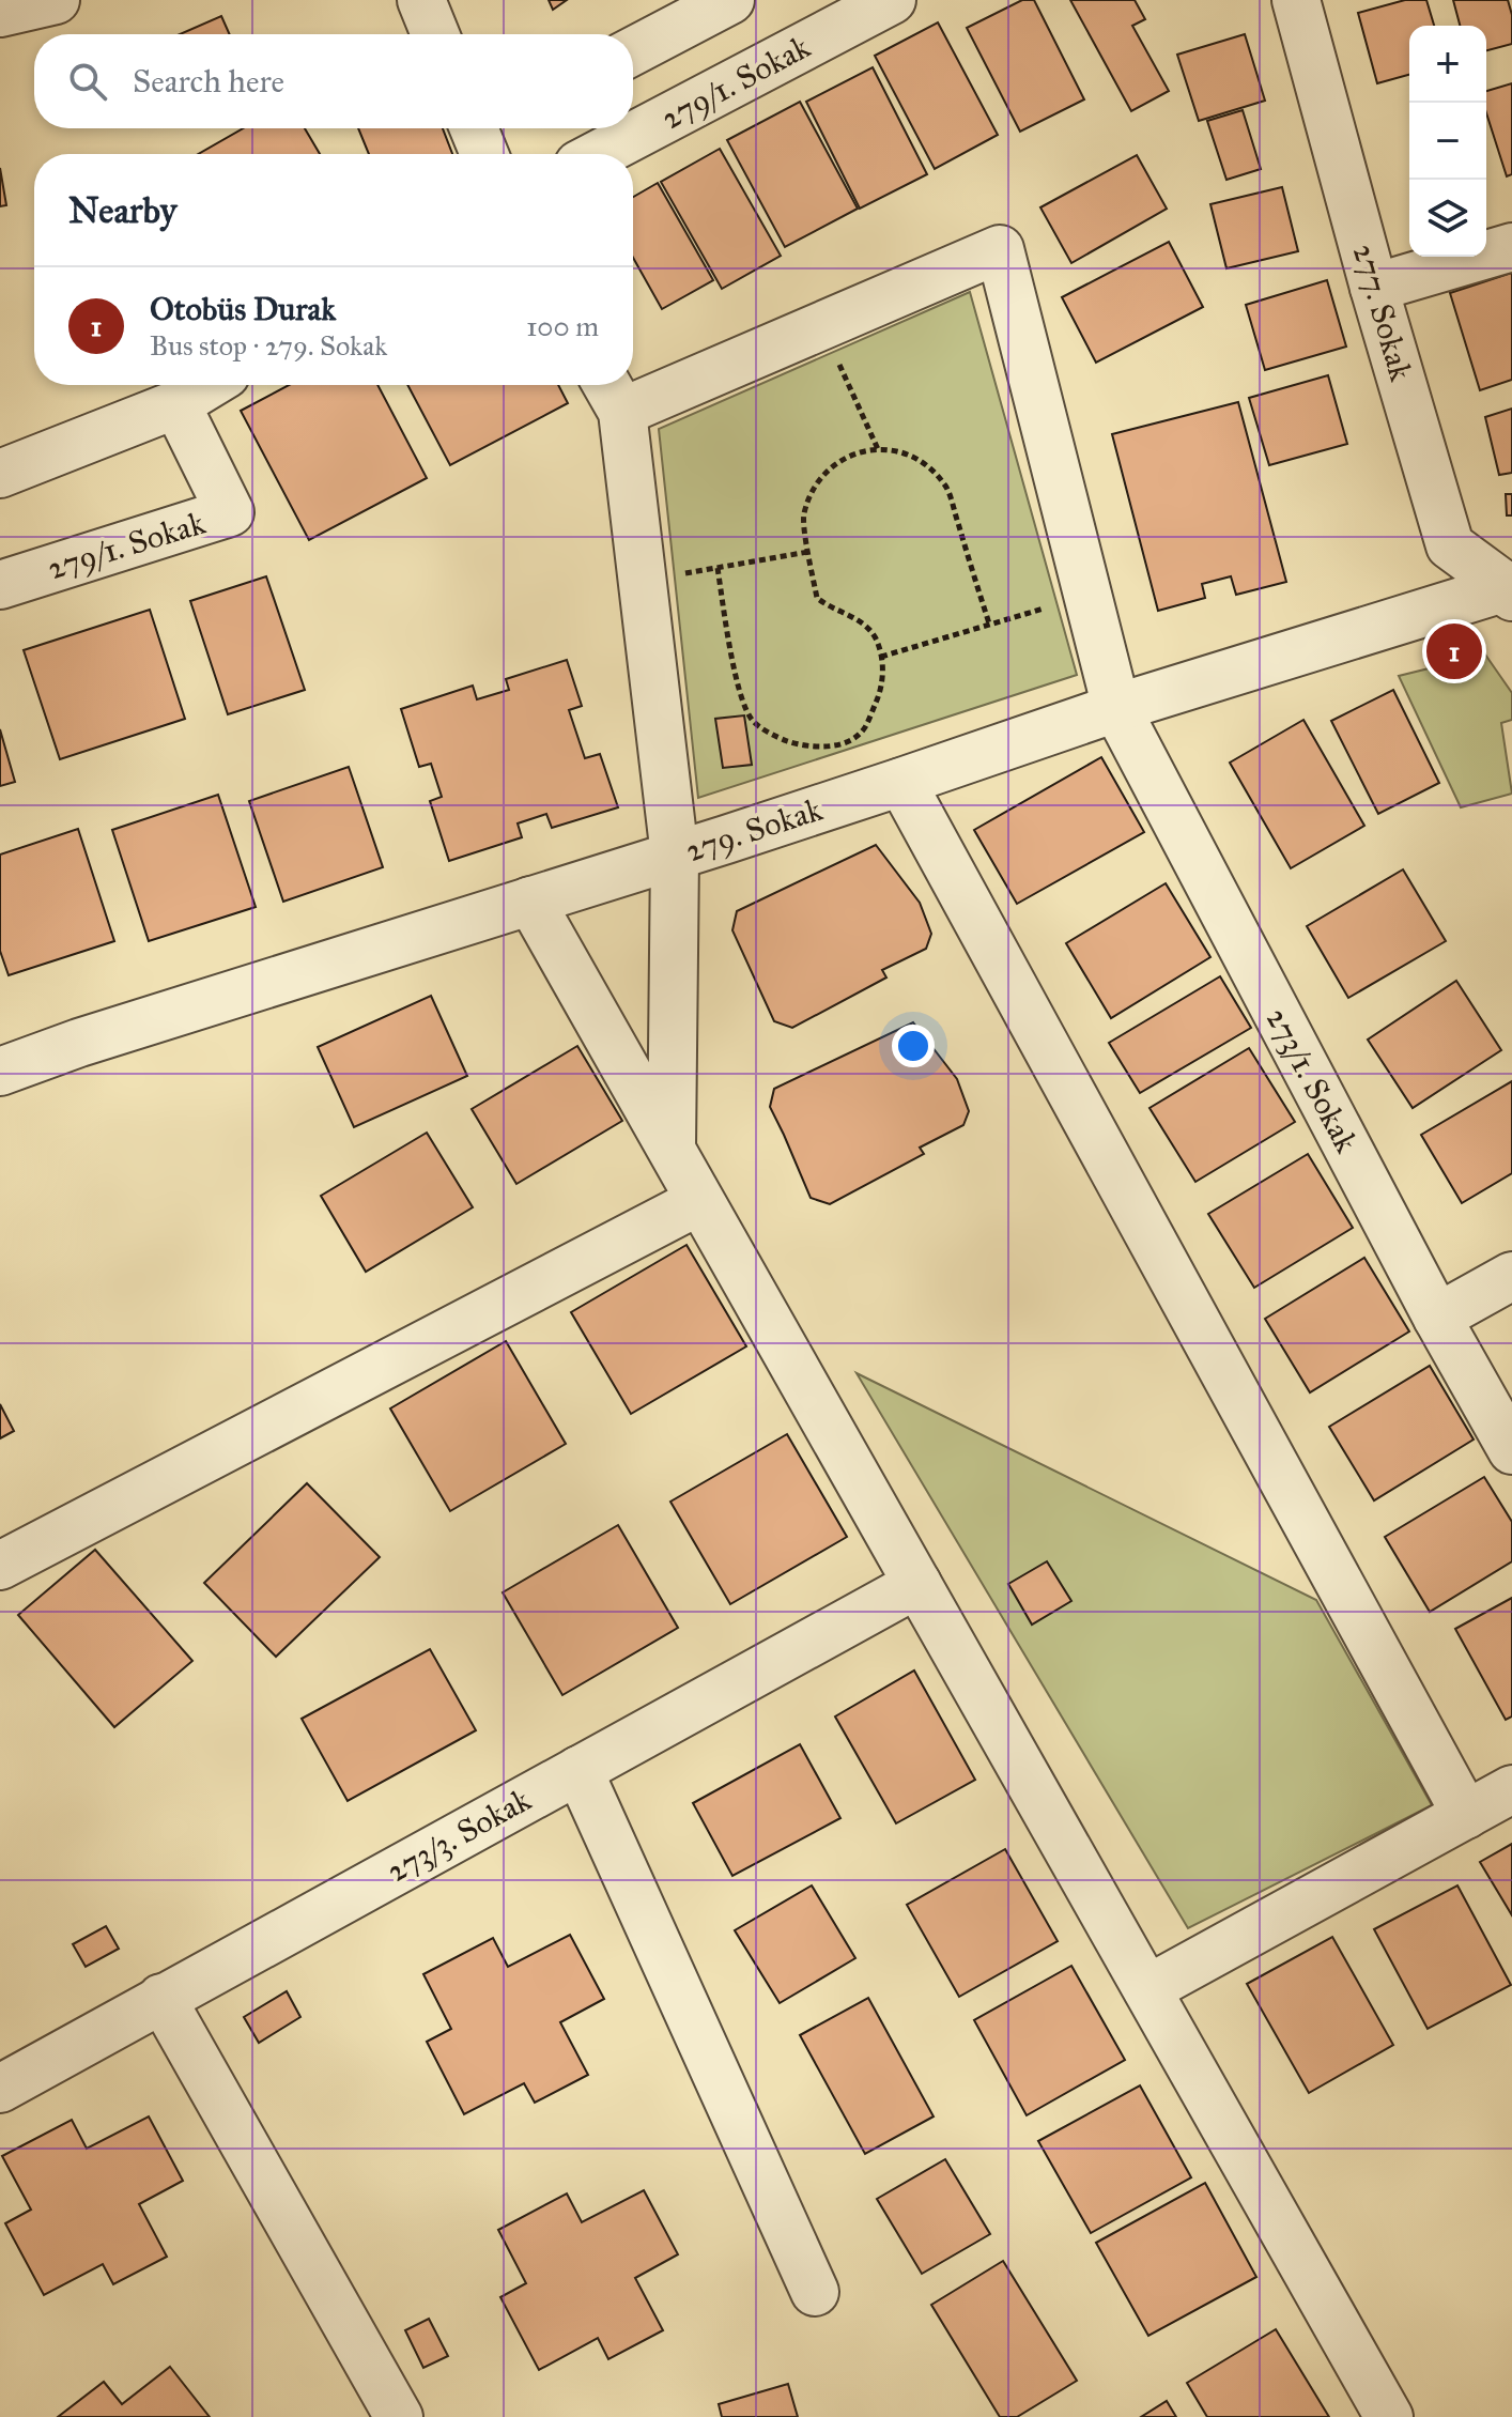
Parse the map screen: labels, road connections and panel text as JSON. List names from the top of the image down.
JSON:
{
  "streets": {
    "street": [
      "279/1. Sokak",
      "277. Sokak",
      "279. Sokak",
      "273/1. Sokak",
      "273/3. Sokak"
    ]
  },
  "crossings": [
    ["277. Sokak", "279. Sokak"],
    ["279. Sokak", "273/1. Sokak"]
  ],
  "page": {
    "map_buttons": ["+", "−"],
    "search": "Search here",
    "heading": "Nearby",
    "list": [
      {
        "mark": "1",
        "name": "Otobüs Durak",
        "note": "Bus stop · 279. Sokak",
        "value": "100 m"
      }
    ],
    "pins": "1"
  }
}
